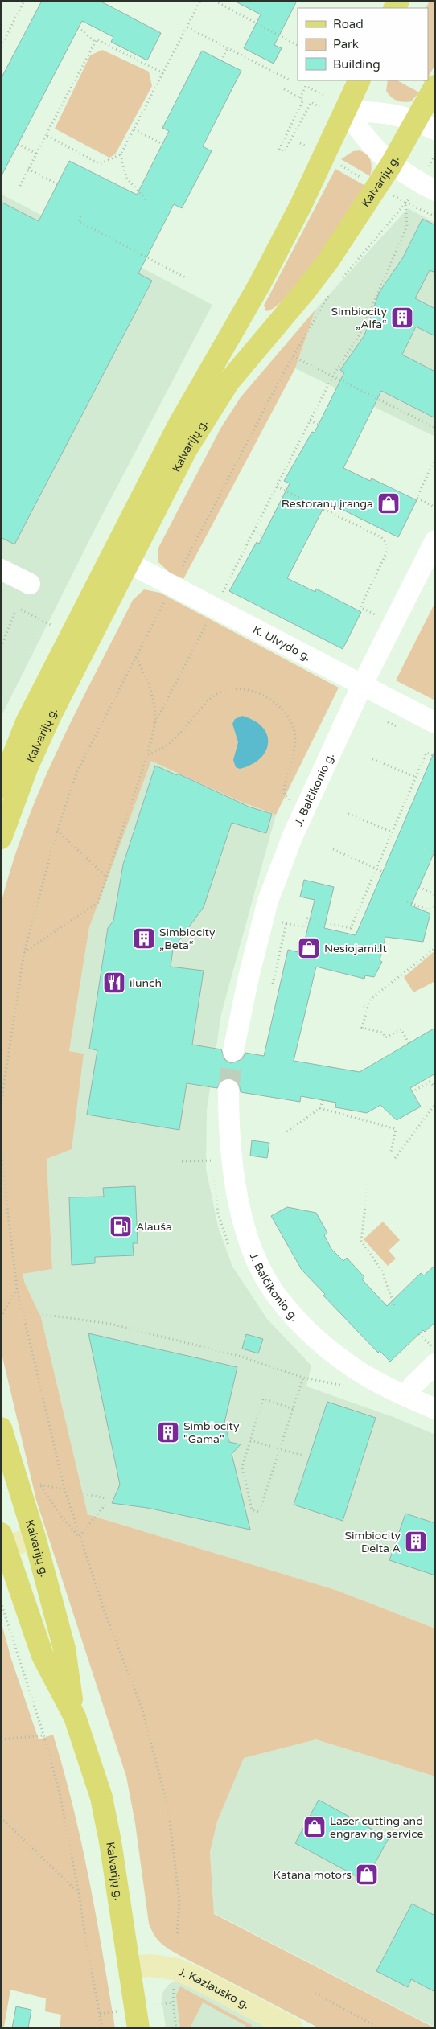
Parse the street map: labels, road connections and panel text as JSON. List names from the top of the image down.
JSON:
{
  "streets": {
    "main road": ["Kalvarijų g."],
    "street": ["K. Ulvydo g.", "J. Balčikonio g.", "J. Kazlausko g."]
  },
  "crossings": [
    ["Kalvarijų g.", "K. Ulvydo g."],
    ["Kalvarijų g.", "J. Kazlausko g."],
    ["K. Ulvydo g.", "J. Balčikonio g."]
  ],
  "places": {
    "building": [
      "Simbiocity „Alfa“",
      "Simbiocity „Beta“",
      "Simbiocity \"Gama\"",
      "Simbiocity Delta A"
    ],
    "shop": [
      "Restoranų įranga",
      "Nesiojami.lt",
      "Laser cutting and engraving service",
      "Katana motors"
    ],
    "restaurant": ["ilunch"],
    "fuel station": ["Alauša"]
  },
  "legend": ["Road", "Park", "Building"]
}
